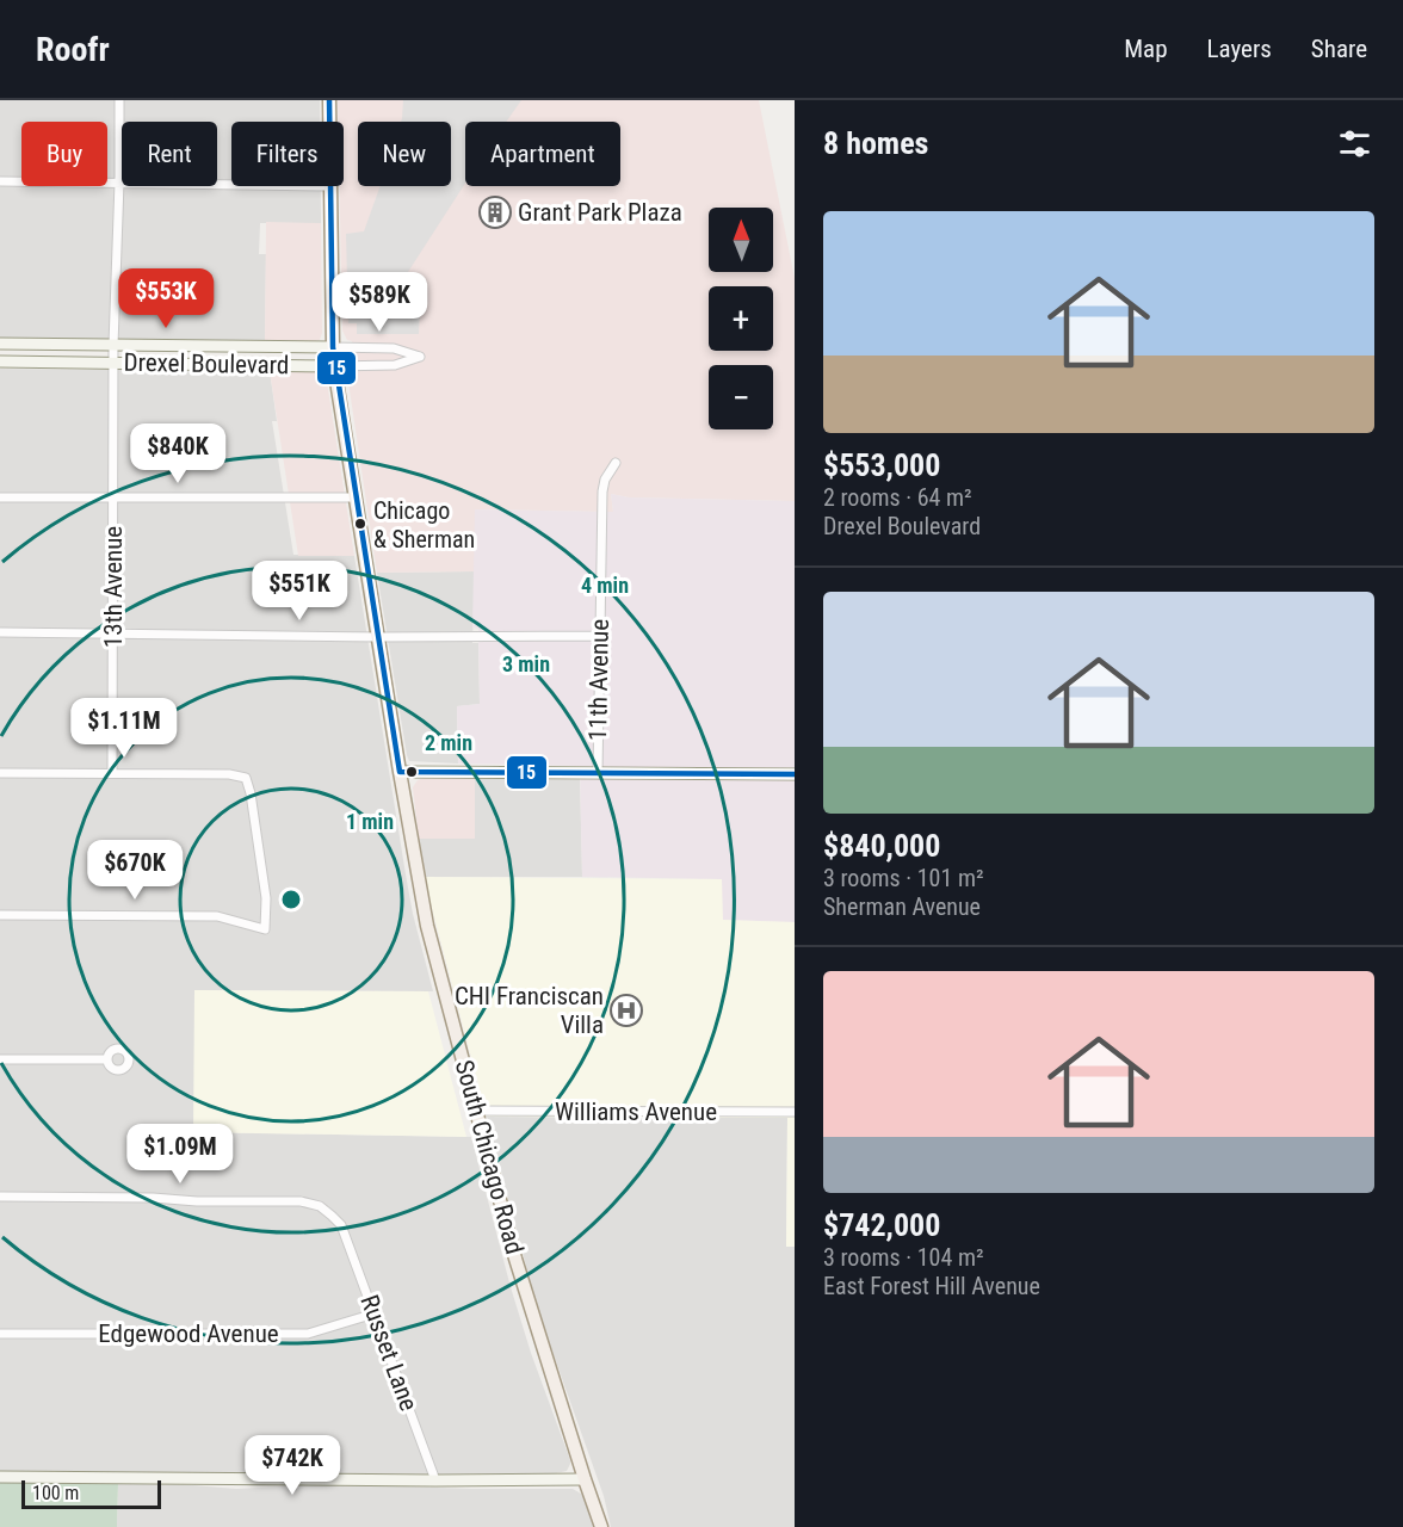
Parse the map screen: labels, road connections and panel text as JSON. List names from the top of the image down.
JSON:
{
  "streets": {
    "main road": ["South Chicago Road"],
    "street": [
      "Drexel Boulevard",
      "13th Avenue",
      "11th Avenue",
      "Williams Avenue",
      "Edgewood Avenue",
      "Russet Lane"
    ]
  },
  "crossings": [
    ["Drexel Boulevard", "13th Avenue"],
    ["Drexel Boulevard", "South Chicago Road"],
    ["Williams Avenue", "South Chicago Road"],
    ["Edgewood Avenue", "Russet Lane"]
  ],
  "places": {
    "building": ["Grant Park Plaza"],
    "other": ["Chicago & Sherman"],
    "hospital": ["CHI Franciscan Villa"]
  },
  "lines": ["transit line 15"],
  "scale_bar": "100 m",
  "north": "top",
  "page": {
    "header": "Roofr",
    "nav": ["Map", "Layers", "Share"],
    "heading": "8 homes",
    "chip": [
      "Buy",
      "Rent",
      "Filters",
      "New",
      "Apartment"
    ],
    "list": [
      {
        "name": "$553,000",
        "note": "2 rooms · 64 m² · Drexel Boulevard"
      },
      {
        "name": "$840,000",
        "note": "3 rooms · 101 m² · Sherman Avenue"
      },
      {
        "name": "$742,000",
        "note": "3 rooms · 104 m² · East Forest Hill Avenue"
      }
    ],
    "map_buttons": ["+", "−"],
    "price": [
      "$553K",
      "$589K",
      "$840K",
      "$551K",
      "$1.11M",
      "$670K",
      "$1.09M",
      "$742K"
    ],
    "scale": "100 m"
  },
  "rings": [
    "4 min",
    "3 min",
    "2 min",
    "1 min"
  ]
}
